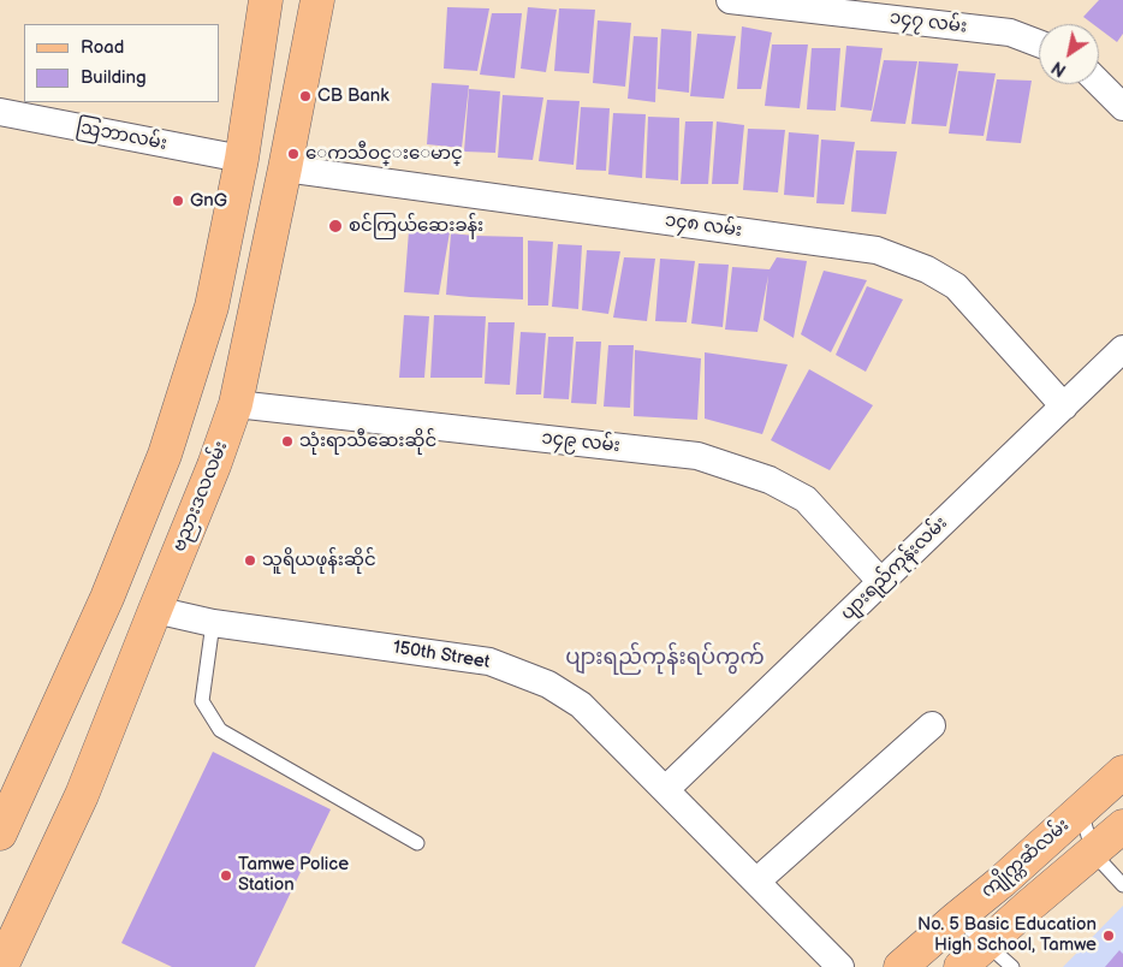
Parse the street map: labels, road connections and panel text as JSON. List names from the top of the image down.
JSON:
{
  "streets": {
    "main road": ["ဗညားဒလလမ်း", "ကျိုက္ကဆံလမ်း"],
    "street": [
      "၁၄၇ လမ်း",
      "ဩဘာလမ်း",
      "၁၄၈ လမ်း",
      "၁၄၉ လမ်း",
      "ပျားရည်ကုန်းလမ်း",
      "150th Street"
    ]
  },
  "crossings": [
    ["၁၄၈ လမ်း", "ဗညားဒလလမ်း"],
    ["၁၄၈ လမ်း", "ပျားရည်ကုန်းလမ်း"],
    ["၁၄၉ လမ်း", "ဗညားဒလလမ်း"],
    ["၁၄၉ လမ်း", "ပျားရည်ကုန်းလမ်း"],
    ["ဗညားဒလလမ်း", "150th Street"],
    ["ပျားရည်ကုန်းလမ်း", "150th Street"]
  ],
  "districts": ["ပျားရည်ကုန်းရပ်ကွက်"],
  "places": [
    "CB Bank",
    "ေကသီဝင္းေမာင္",
    "GnG",
    "စင်ကြယ်ဆေးခန်း",
    "သုံးရာသီဆေးဆိုင်",
    "သူရိယဖုန်းဆိုင်",
    "Tamwe Police Station",
    "No. 5 Basic Education High School, Tamwe"
  ],
  "legend": ["Road", "Building"],
  "north": "bottom left"
}
